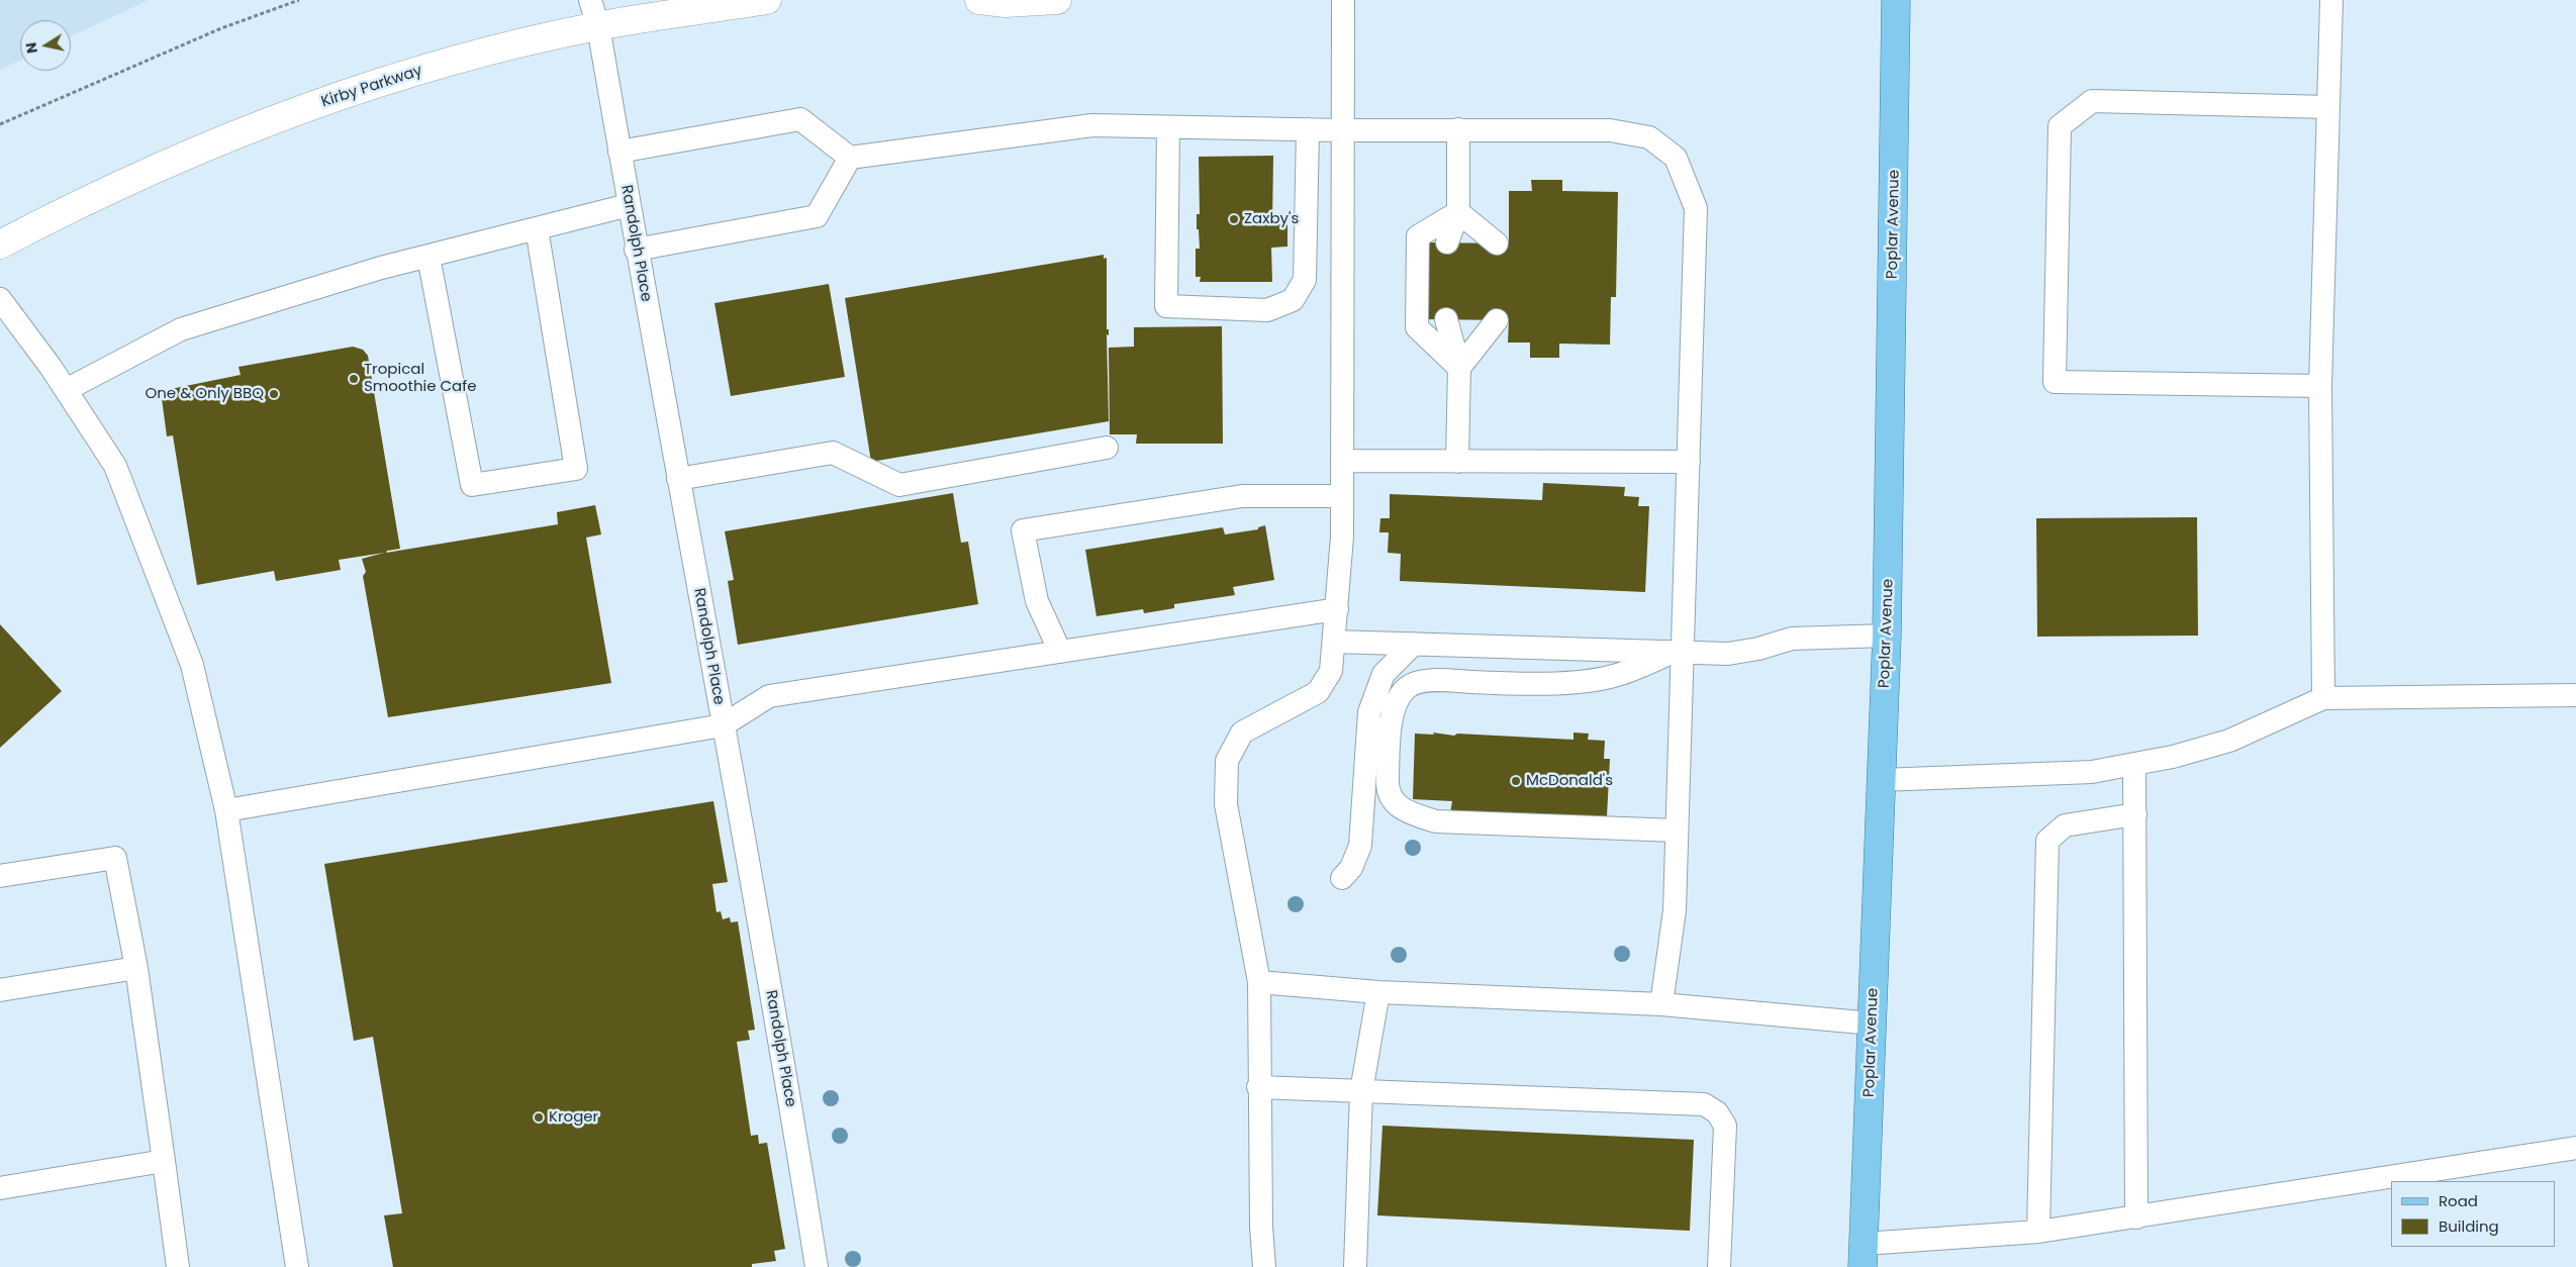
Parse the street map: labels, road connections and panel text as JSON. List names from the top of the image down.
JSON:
{
  "streets": {
    "main road": ["Kirby Parkway", "Poplar Avenue"],
    "lane": ["Randolph Place"]
  },
  "crossings": [
    ["Kirby Parkway", "Randolph Place"]
  ],
  "places": [
    "Zaxby's",
    "Tropical Smoothie Cafe",
    "One & Only BBQ",
    "McDonald's",
    "Kroger"
  ],
  "legend": ["Road", "Building"],
  "north": "left"
}
